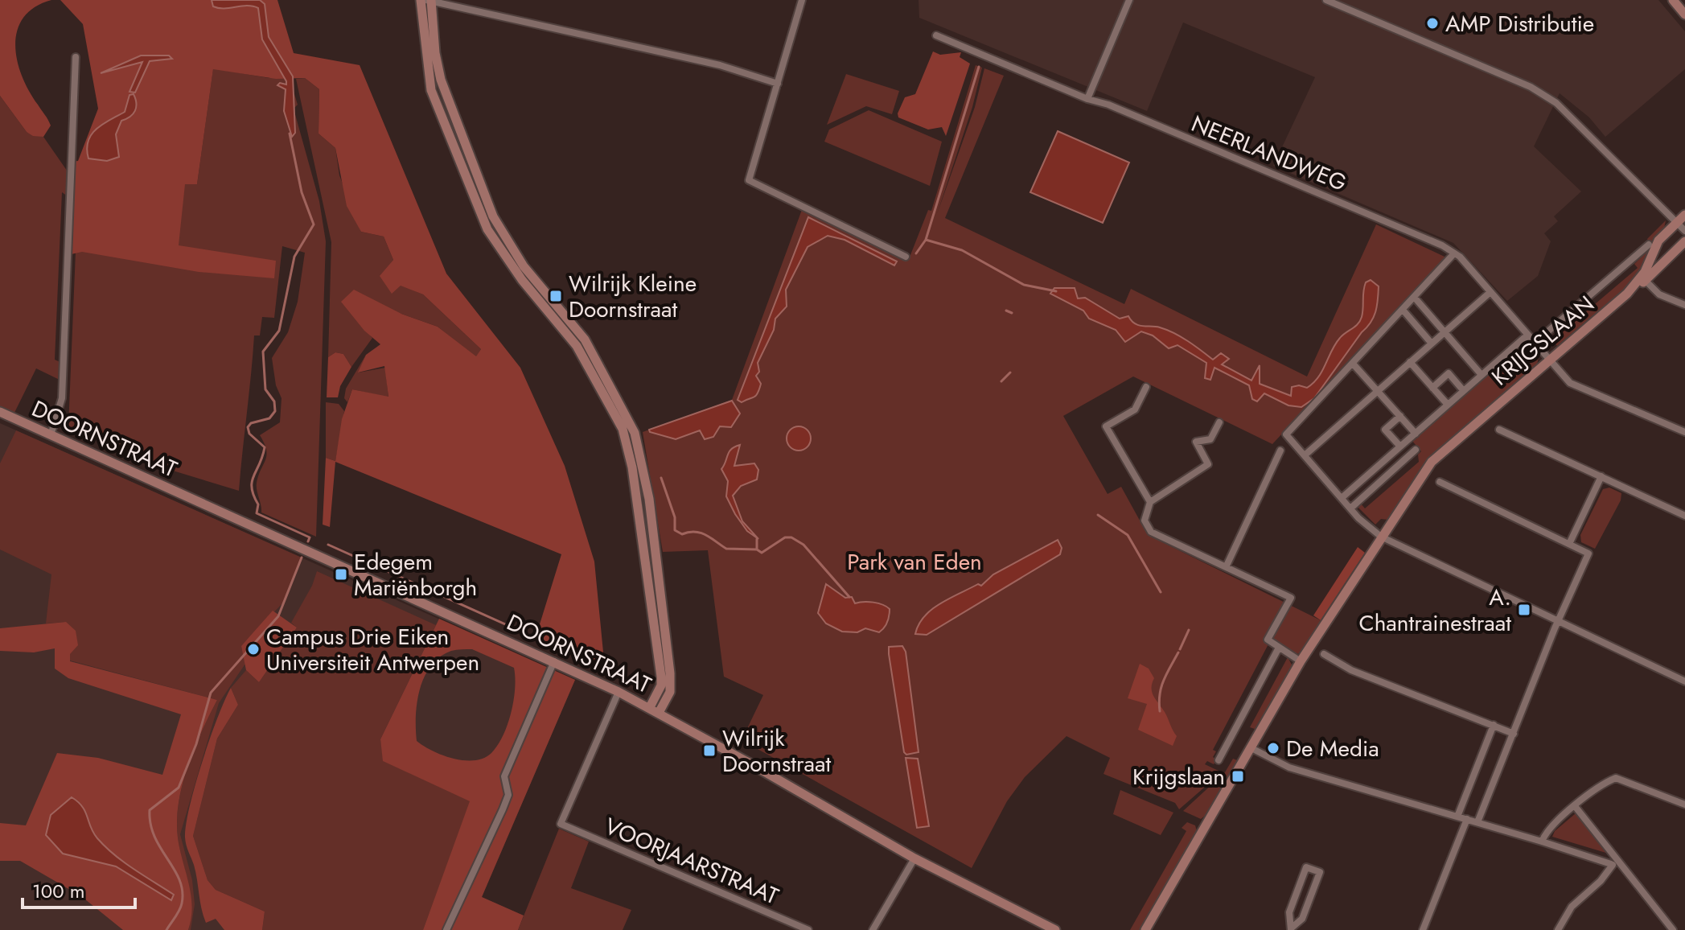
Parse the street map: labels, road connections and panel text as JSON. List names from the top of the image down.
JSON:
{
  "streets": {
    "street": [
      "NEERLANDWEG",
      "KRIJGSLAAN",
      "DOORNSTRAAT",
      "VOORJAARSTRAAT"
    ]
  },
  "crossings": [
    ["NEERLANDWEG", "KRIJGSLAAN"],
    ["DOORNSTRAAT", "VOORJAARSTRAAT"]
  ],
  "parks": ["Park van Eden"],
  "places": {
    "other": ["AMP Distributie", "Campus Drie Eiken Universiteit Antwerpen", "De Media"],
    "transit": [
      "Wilrijk Kleine Doornstraat",
      "Edegem Mariënborgh",
      "A. Chantrainestraat",
      "Wilrijk Doornstraat",
      "Krijgslaan"
    ]
  },
  "scale_bar": "100 m"
}
